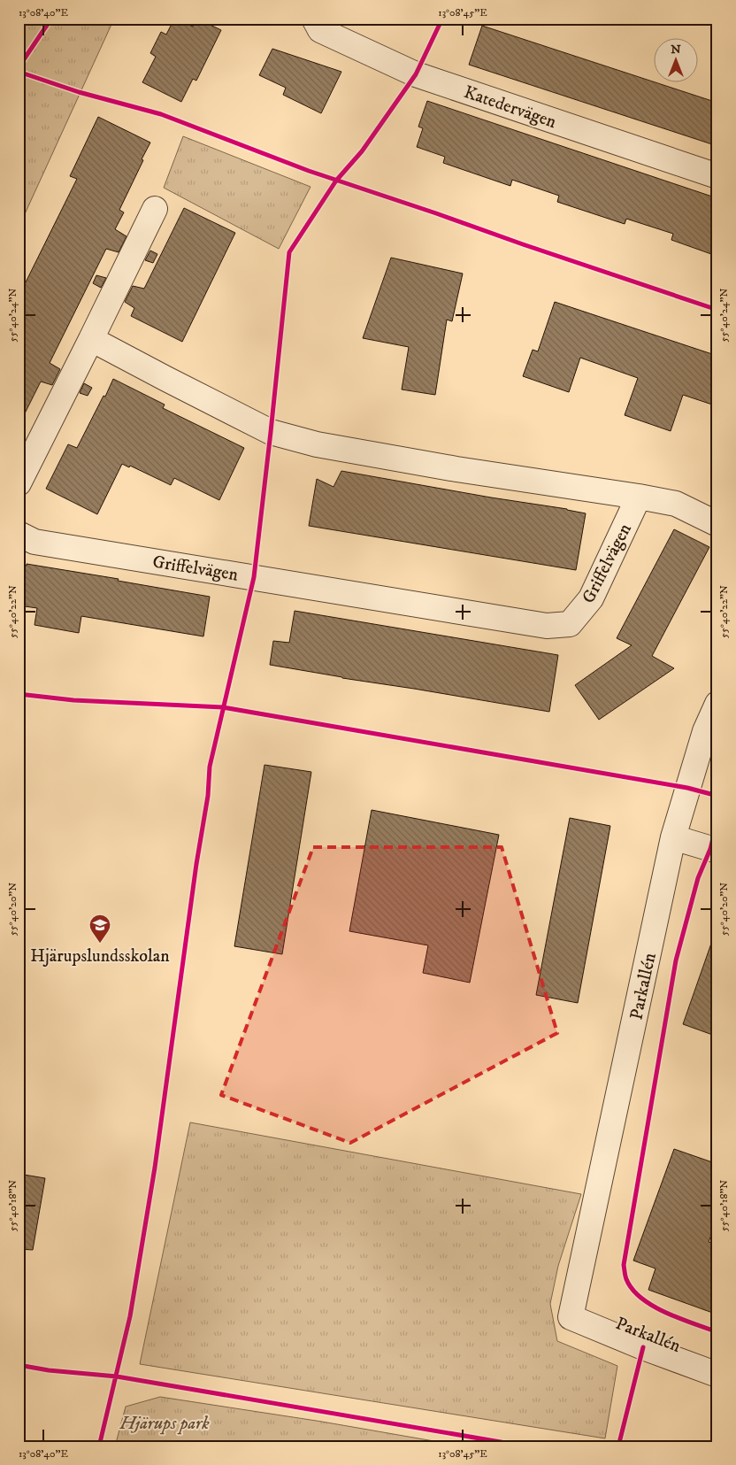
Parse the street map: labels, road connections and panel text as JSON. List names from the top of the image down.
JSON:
{
  "streets": {
    "street": ["Katedervägen", "Griffelvägen", "Parkallén"]
  },
  "parks": ["Hjärups park"],
  "places": {
    "school or university": ["Hjärupslundsskolan"]
  },
  "north": "top",
  "coordinates": [
    "13°08'40\"E",
    "13°08'45\"E",
    "55°40'24\"N",
    "55°40'22\"N",
    "55°40'20\"N",
    "55°40'18\"N"
  ]
}
